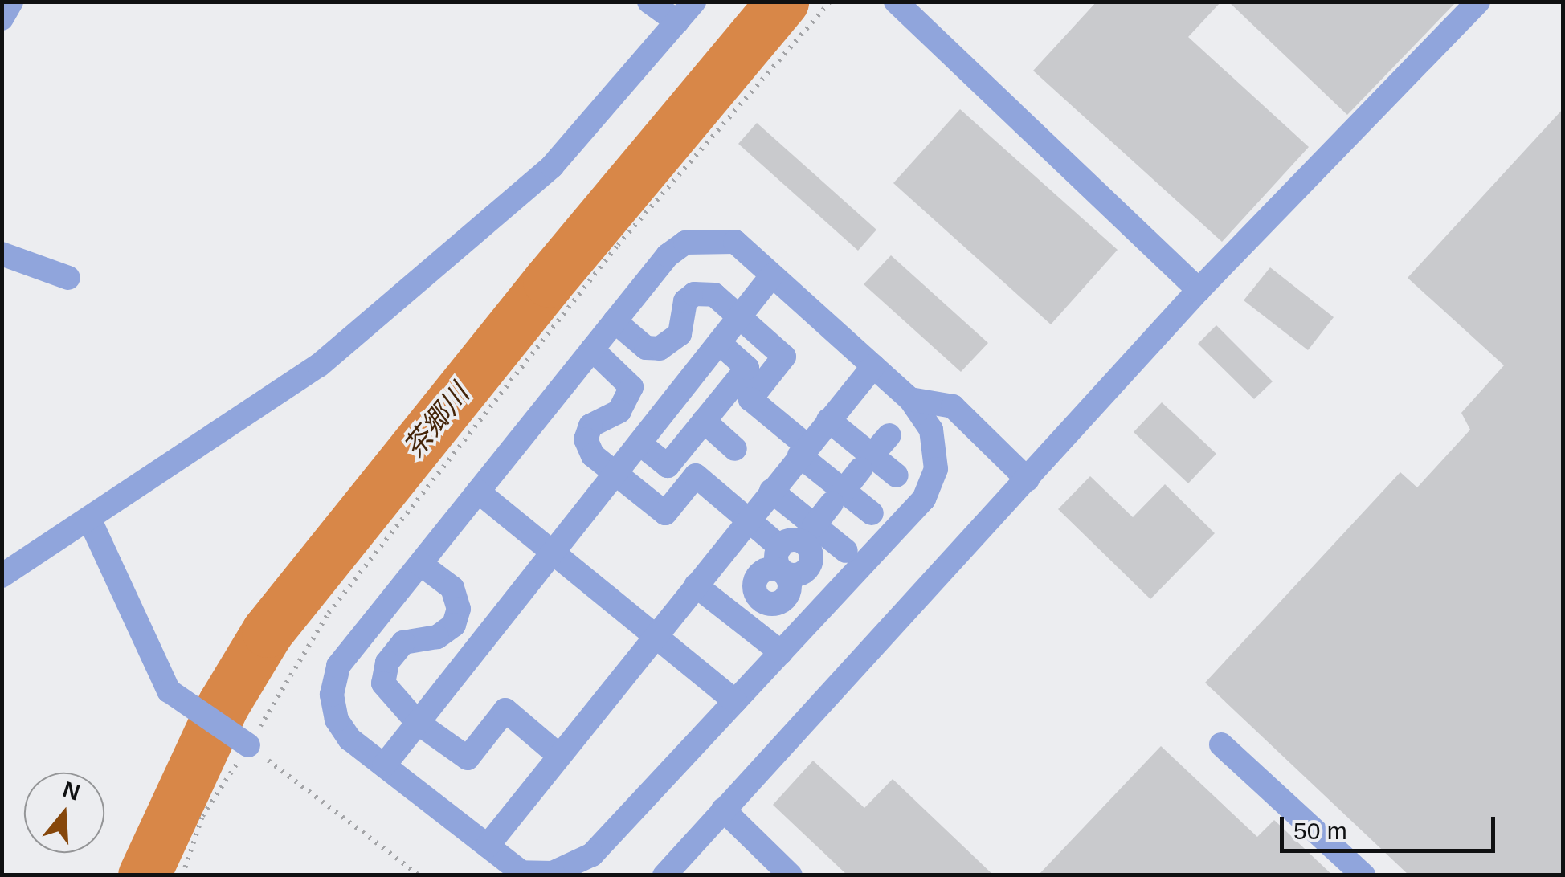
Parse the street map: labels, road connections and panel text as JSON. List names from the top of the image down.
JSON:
{
  "water": ["茶郷川"],
  "scale_bar": "50 m",
  "north": "top"
}
